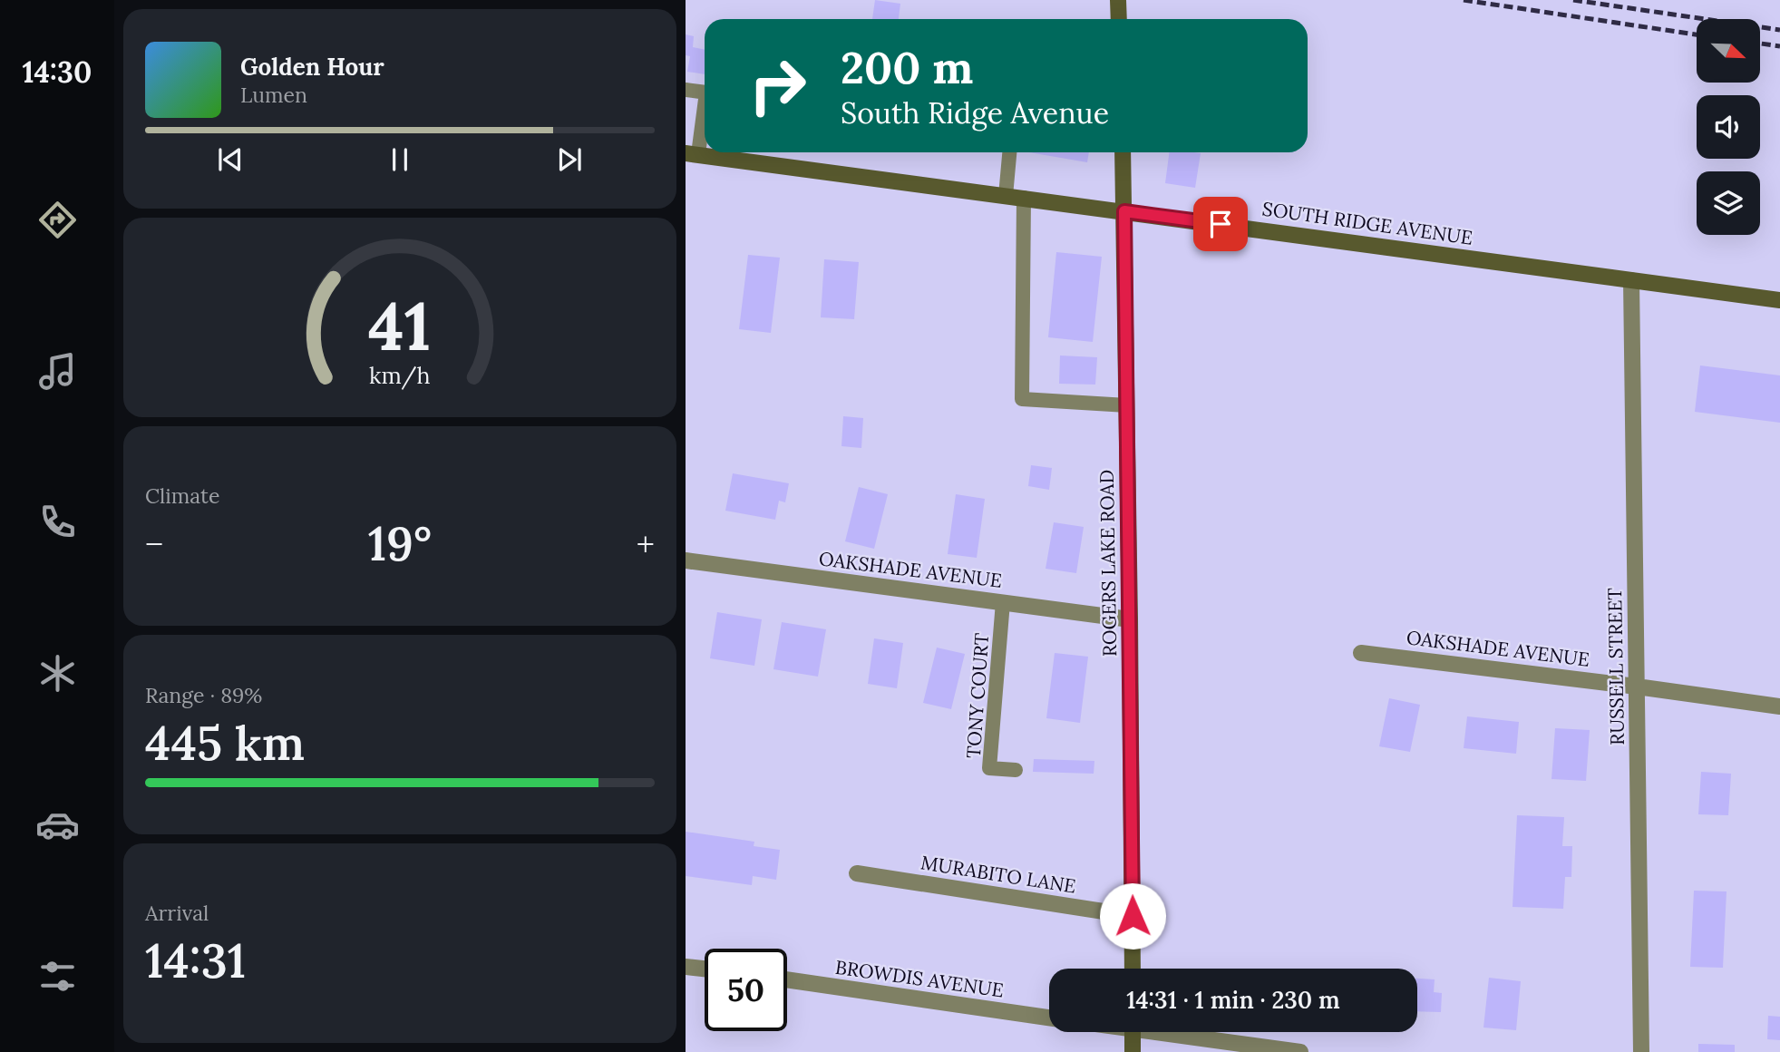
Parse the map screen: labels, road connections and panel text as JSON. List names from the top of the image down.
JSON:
{
  "streets": {
    "street": [
      "SOUTH RIDGE AVENUE",
      "ROGERS LAKE ROAD",
      "OAKSHADE AVENUE",
      "RUSSELL STREET",
      "MURABITO LANE",
      "BROWDIS AVENUE"
    ],
    "lane": ["TONY COURT"]
  },
  "crossings": [
    ["SOUTH RIDGE AVENUE", "ROGERS LAKE ROAD"],
    ["SOUTH RIDGE AVENUE", "RUSSELL STREET"],
    ["ROGERS LAKE ROAD", "OAKSHADE AVENUE"],
    ["ROGERS LAKE ROAD", "MURABITO LANE"],
    ["OAKSHADE AVENUE", "RUSSELL STREET"],
    ["OAKSHADE AVENUE", "TONY COURT"]
  ],
  "north": "bottom right",
  "page": {
    "tabs": "14:30",
    "turn": ["200 m", "South Ridge Avenue"],
    "song": ["Golden Hour", "Lumen"],
    "tile": [
      "Climate",
      ["Range · 89%", "445 km"],
      ["Arrival", "14:31"]
    ],
    "heat": ["−", "19°", "+"],
    "limit": "50",
    "trip": "14:31 · 1 min · 230 m",
    "gauge": ["41", "km/h"]
  }
}
